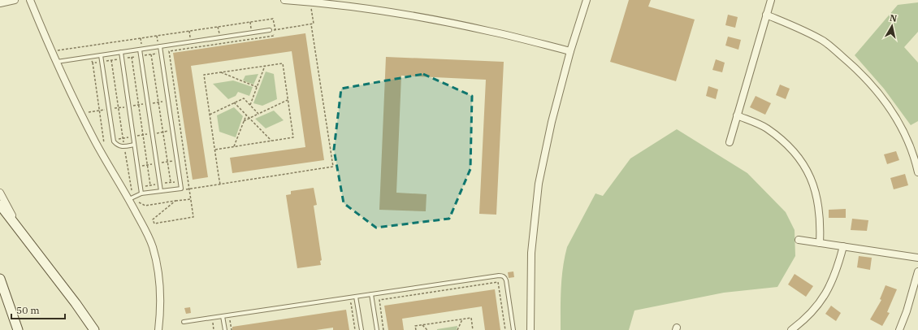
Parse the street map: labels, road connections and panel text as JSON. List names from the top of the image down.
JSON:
{
  "scale_bar": "50 m",
  "north": "top"
}
